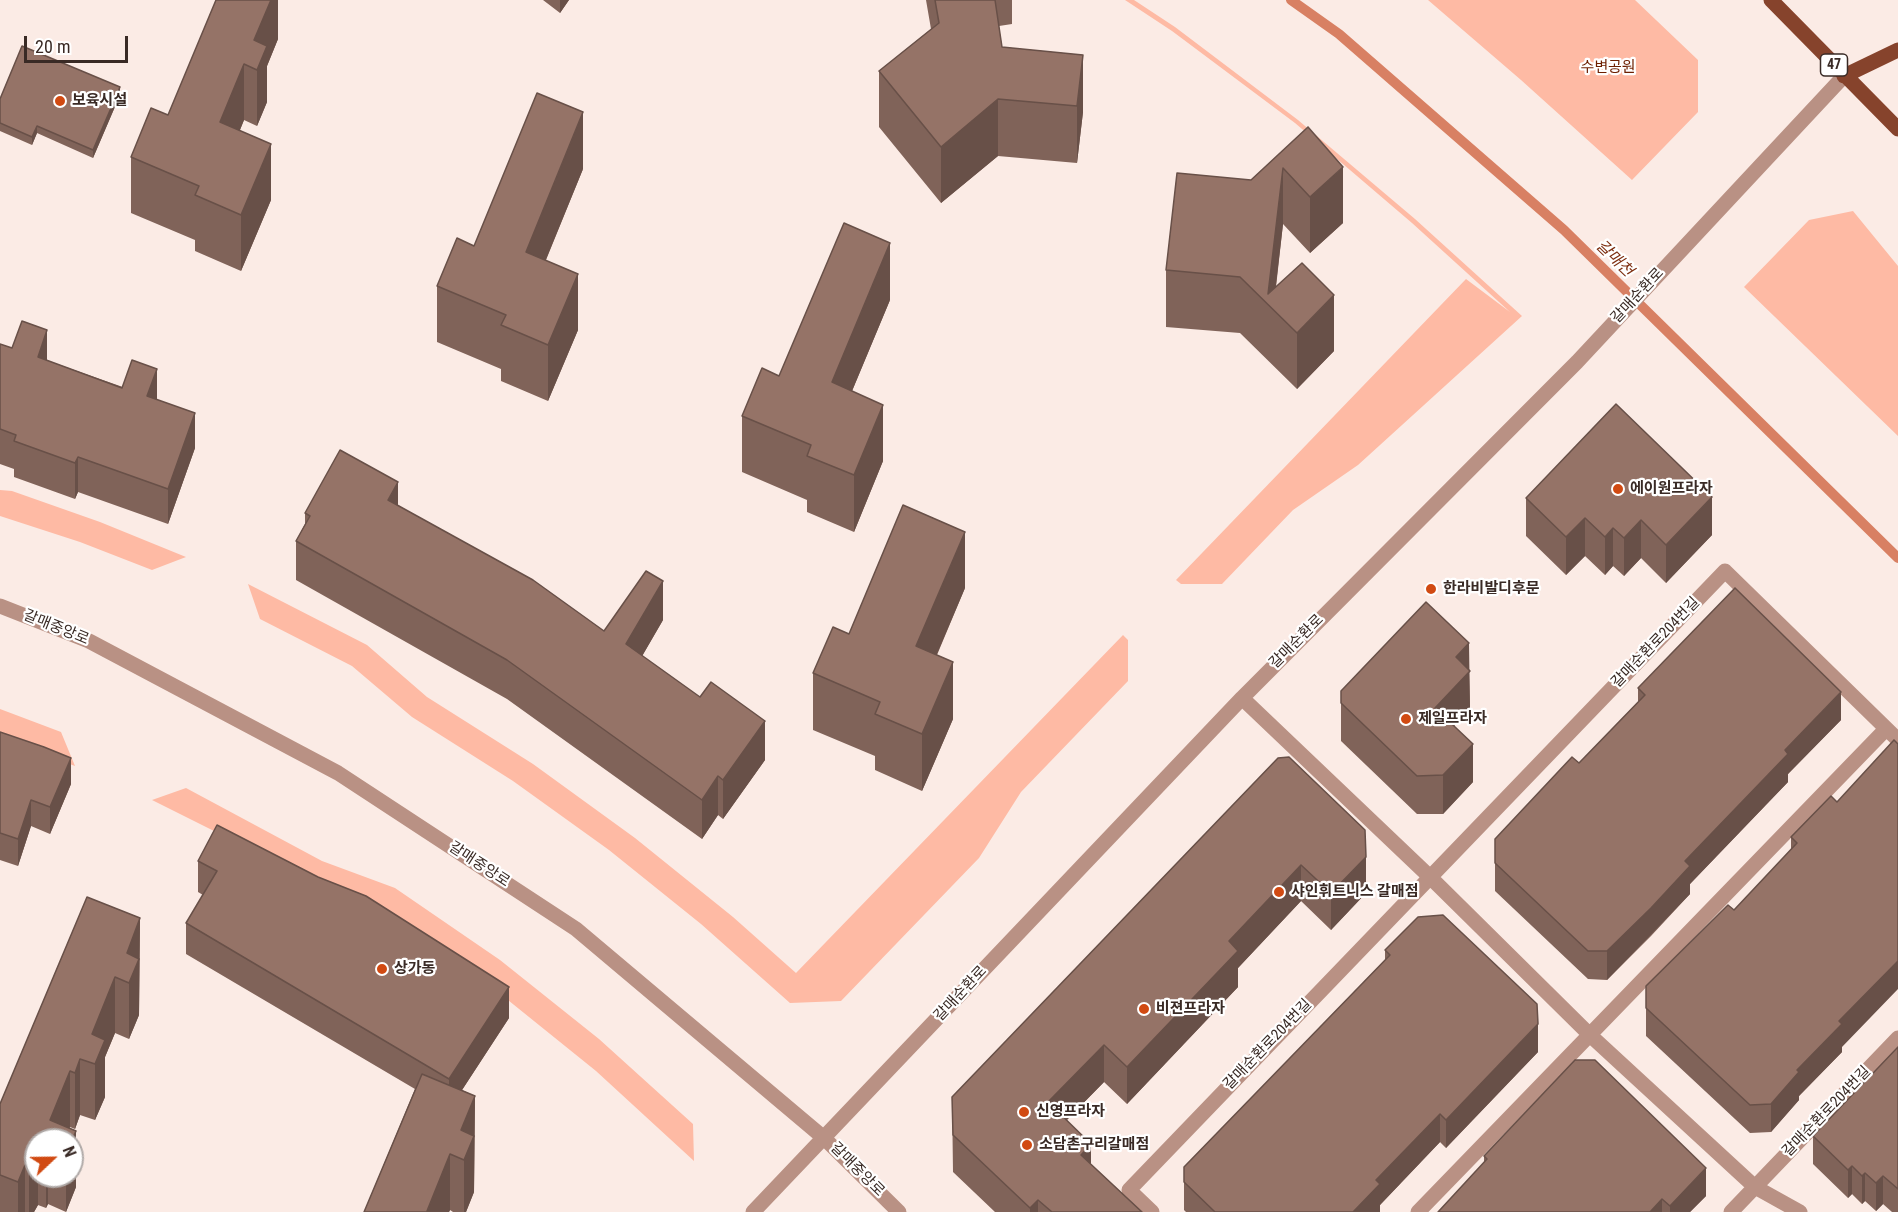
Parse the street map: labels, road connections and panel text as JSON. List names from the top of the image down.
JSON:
{
  "streets": {
    "main road": ["47"],
    "street": ["갈매순환로", "갈매중앙로", "갈매순환로204번길"]
  },
  "crossings": [
    ["47", "갈매순환로"],
    ["갈매순환로", "갈매중앙로"]
  ],
  "water": ["갈매천"],
  "parks": ["수변공원"],
  "places": [
    "보육시설",
    "에이원프라자",
    "한라비발디후문",
    "제일프라자",
    "샤인휘트니스 갈매점",
    "상가동",
    "비젼프라자",
    "신영프라자",
    "소담촌구리갈매점"
  ],
  "scale_bar": "20 m",
  "north": "right"
}
